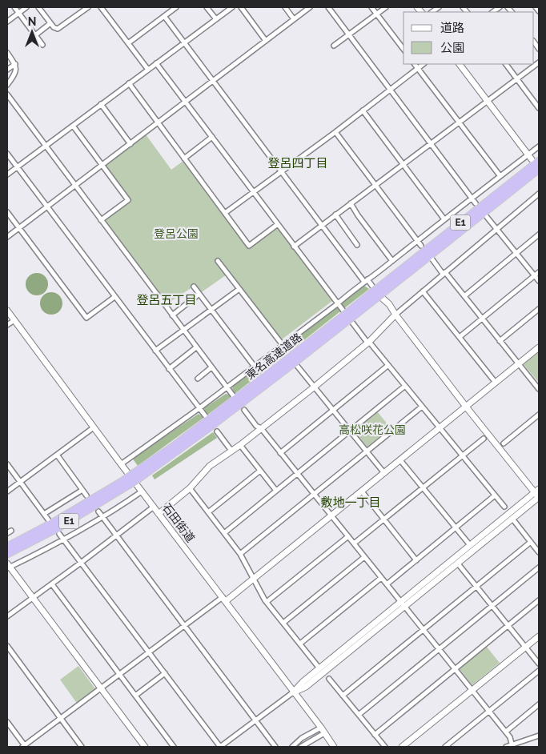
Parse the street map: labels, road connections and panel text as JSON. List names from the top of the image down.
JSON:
{
  "streets": {
    "highway": ["E1", "東名高速道路"],
    "street": ["石田街道"]
  },
  "districts": ["登呂四丁目", "登呂五丁目", "敷地一丁目"],
  "parks": ["登呂公園", "高松咲花公園"],
  "legend": ["道路", "公園"],
  "north": "top"
}
